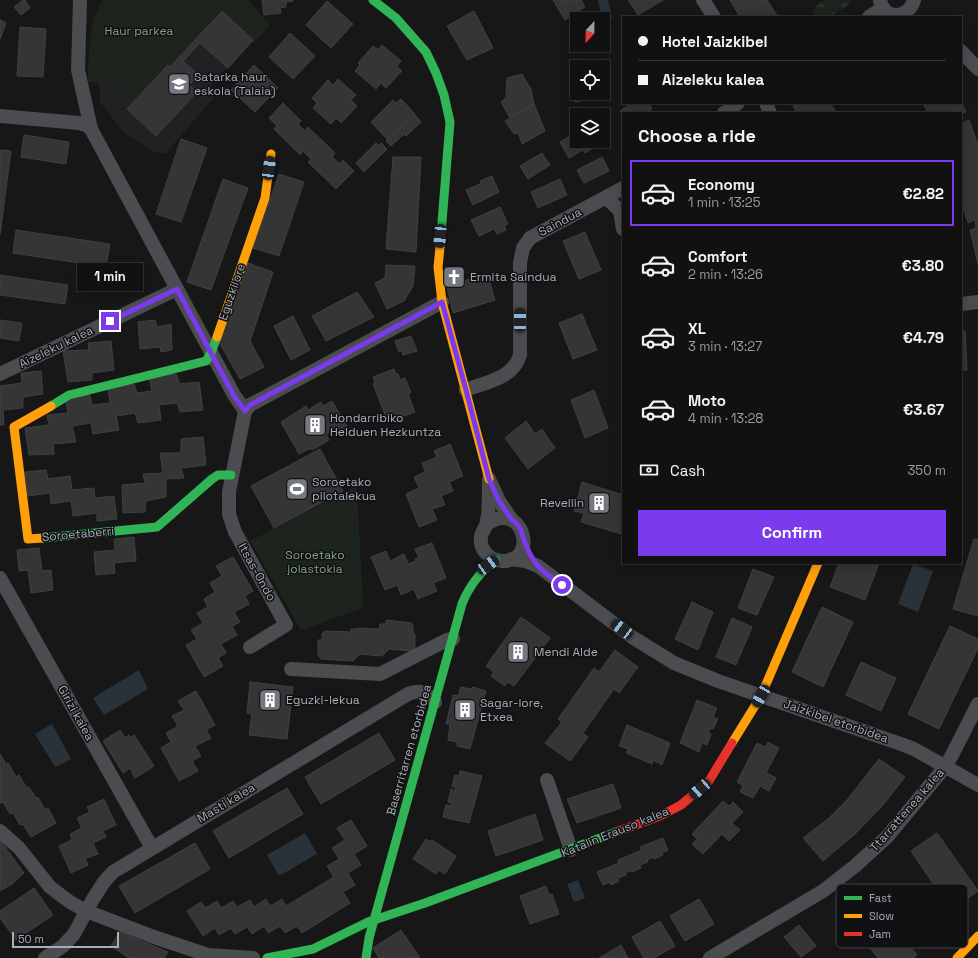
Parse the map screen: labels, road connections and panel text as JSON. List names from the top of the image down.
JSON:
{
  "streets": {
    "street": [
      "Saindua",
      "Eguzkilore",
      "Aizeleku kalea",
      "Soroetaberri",
      "Itsas-Ondo",
      "Girizi kalea",
      "Jaizkibel etorbidea",
      "Baserritarren etorbidea",
      "Masti kalea",
      "Ttarrattenea kalea",
      "Katalin Erauso kalea"
    ]
  },
  "crossings": [
    ["Saindua", "Jaizkibel etorbidea"],
    ["Eguzkilore", "Soroetaberri"],
    ["Soroetaberri", "Itsas-Ondo"],
    ["Girizi kalea", "Masti kalea"],
    ["Jaizkibel etorbidea", "Baserritarren etorbidea"],
    ["Jaizkibel etorbidea", "Ttarrattenea kalea"],
    ["Jaizkibel etorbidea", "Katalin Erauso kalea"],
    ["Baserritarren etorbidea", "Masti kalea"],
    ["Baserritarren etorbidea", "Katalin Erauso kalea"]
  ],
  "parks": ["Haur parkea", "Soroetako jolastokia"],
  "places": {
    "school or university": ["Satarka haur eskola (Talaia)"],
    "church": ["Ermita Saindua"],
    "building": [
      "Hondarribiko Helduen Hezkuntza",
      "Revellin",
      "Mendi Alde",
      "Eguzki-lekua",
      "Sagar-lore, Etxea"
    ],
    "sports": ["Soroetako pilotalekua"]
  },
  "legend": ["Fast", "Slow", "Jam"],
  "scale_bar": "50 m",
  "north": "bottom",
  "page": {
    "banner": ["Hotel Jaizkibel", "Aizeleku kalea"],
    "heading": "Choose a ride",
    "list": [
      {
        "name": "Economy",
        "note": "1 min · 13:25",
        "value": "€2.82"
      },
      {
        "name": "Comfort",
        "note": "2 min · 13:26",
        "value": "€3.80"
      },
      {
        "name": "XL",
        "note": "3 min · 13:27",
        "value": "€4.79"
      },
      {
        "name": "Moto",
        "note": "4 min · 13:28",
        "value": "€3.67"
      }
    ],
    "bubble": "1 min",
    "pay": ["Cash", "350 m"],
    "buttons": "Confirm",
    "scale": "50 m"
  }
}
